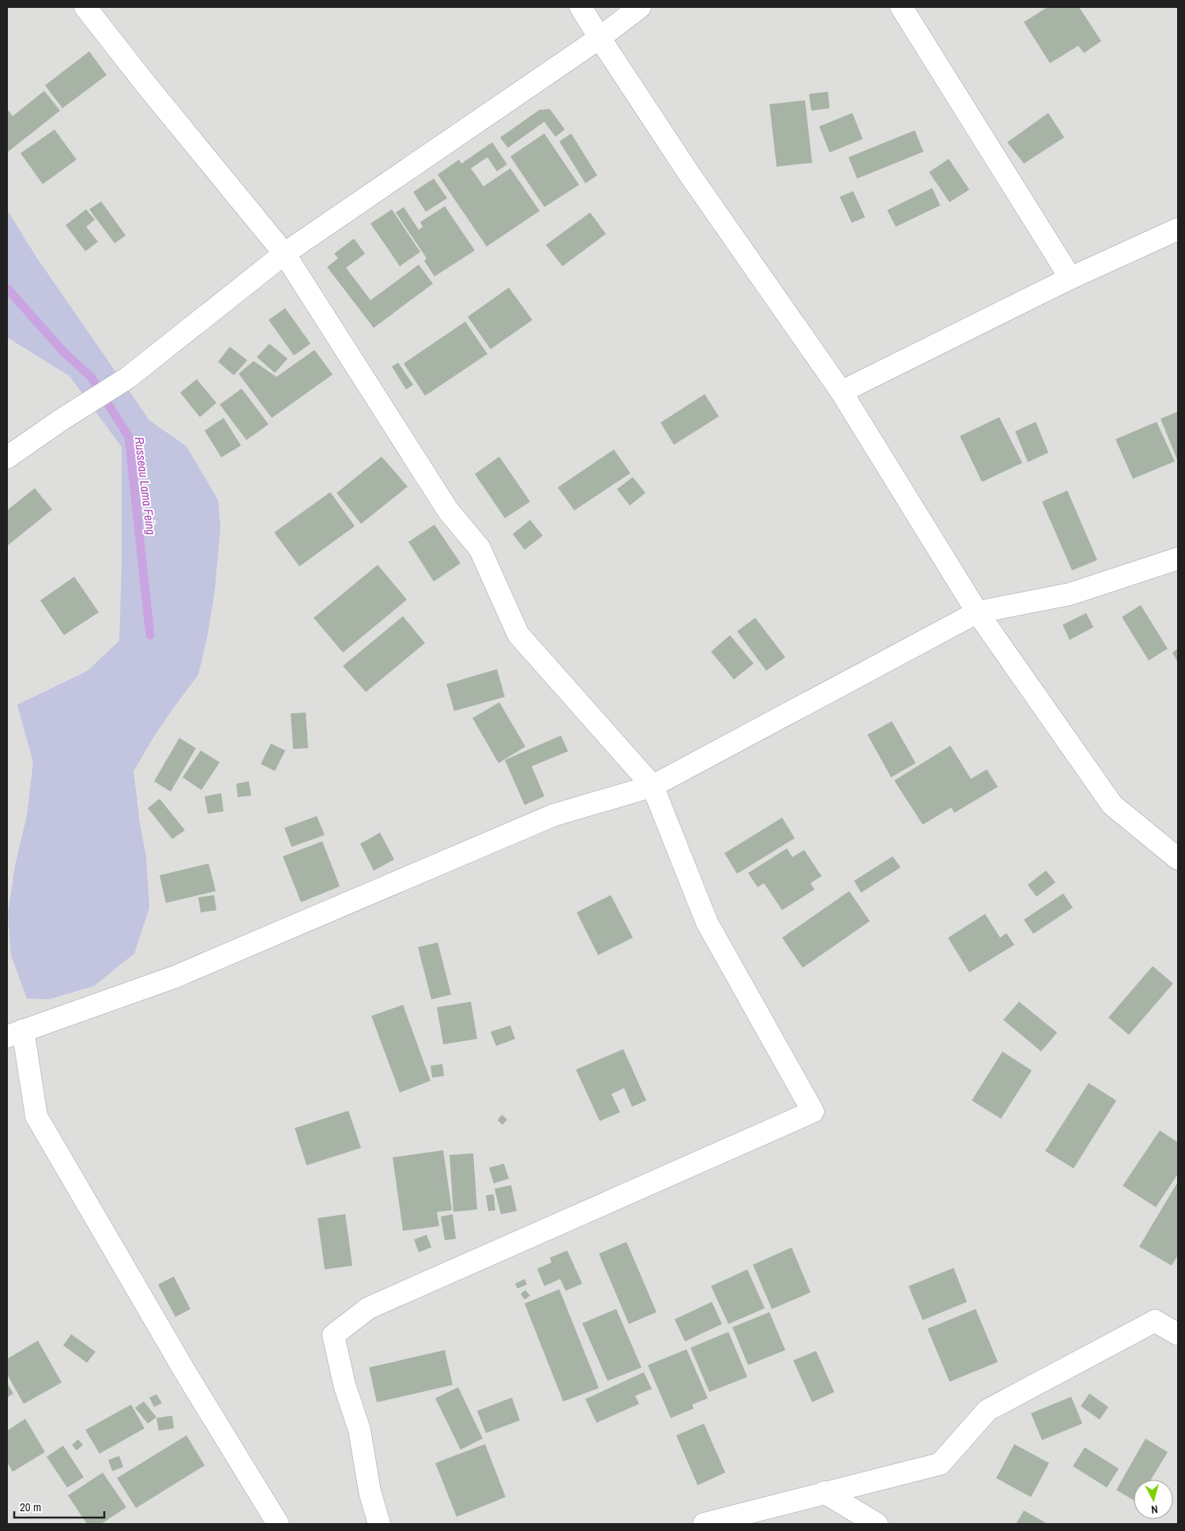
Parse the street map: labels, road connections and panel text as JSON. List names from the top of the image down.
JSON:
{
  "water": ["Russeau Lama Feing"],
  "scale_bar": "20 m",
  "north": "bottom"
}
